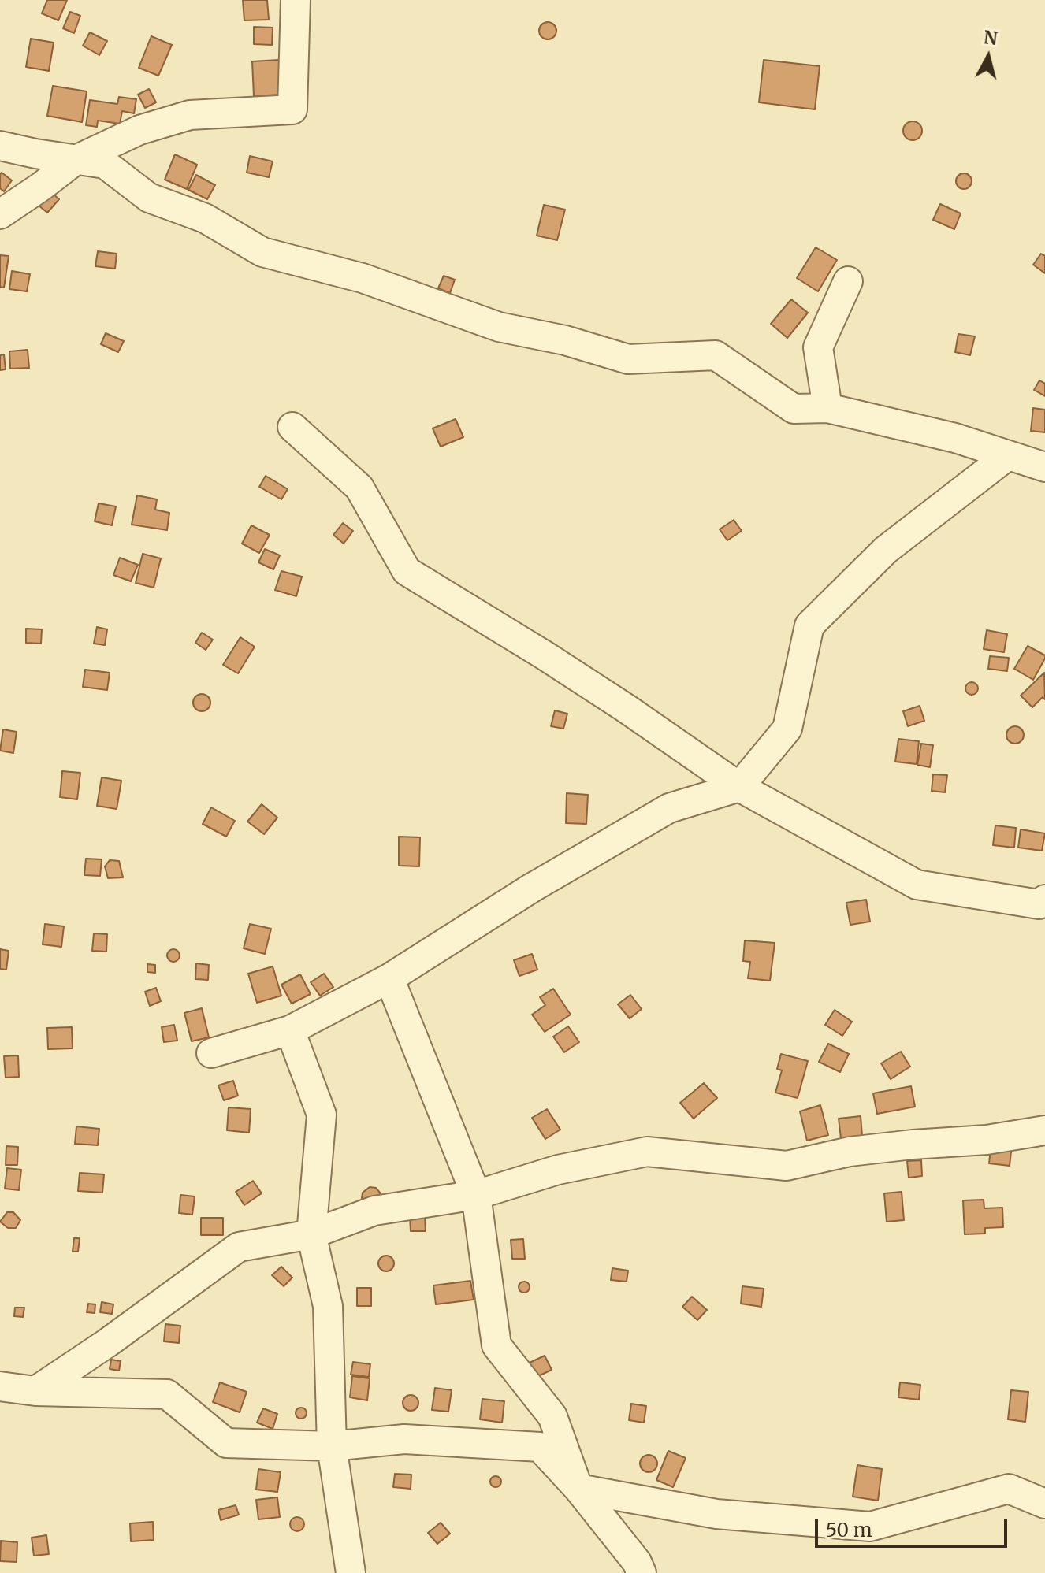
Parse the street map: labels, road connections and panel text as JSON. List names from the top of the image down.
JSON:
{
  "scale_bar": "50 m",
  "north": "top"
}
